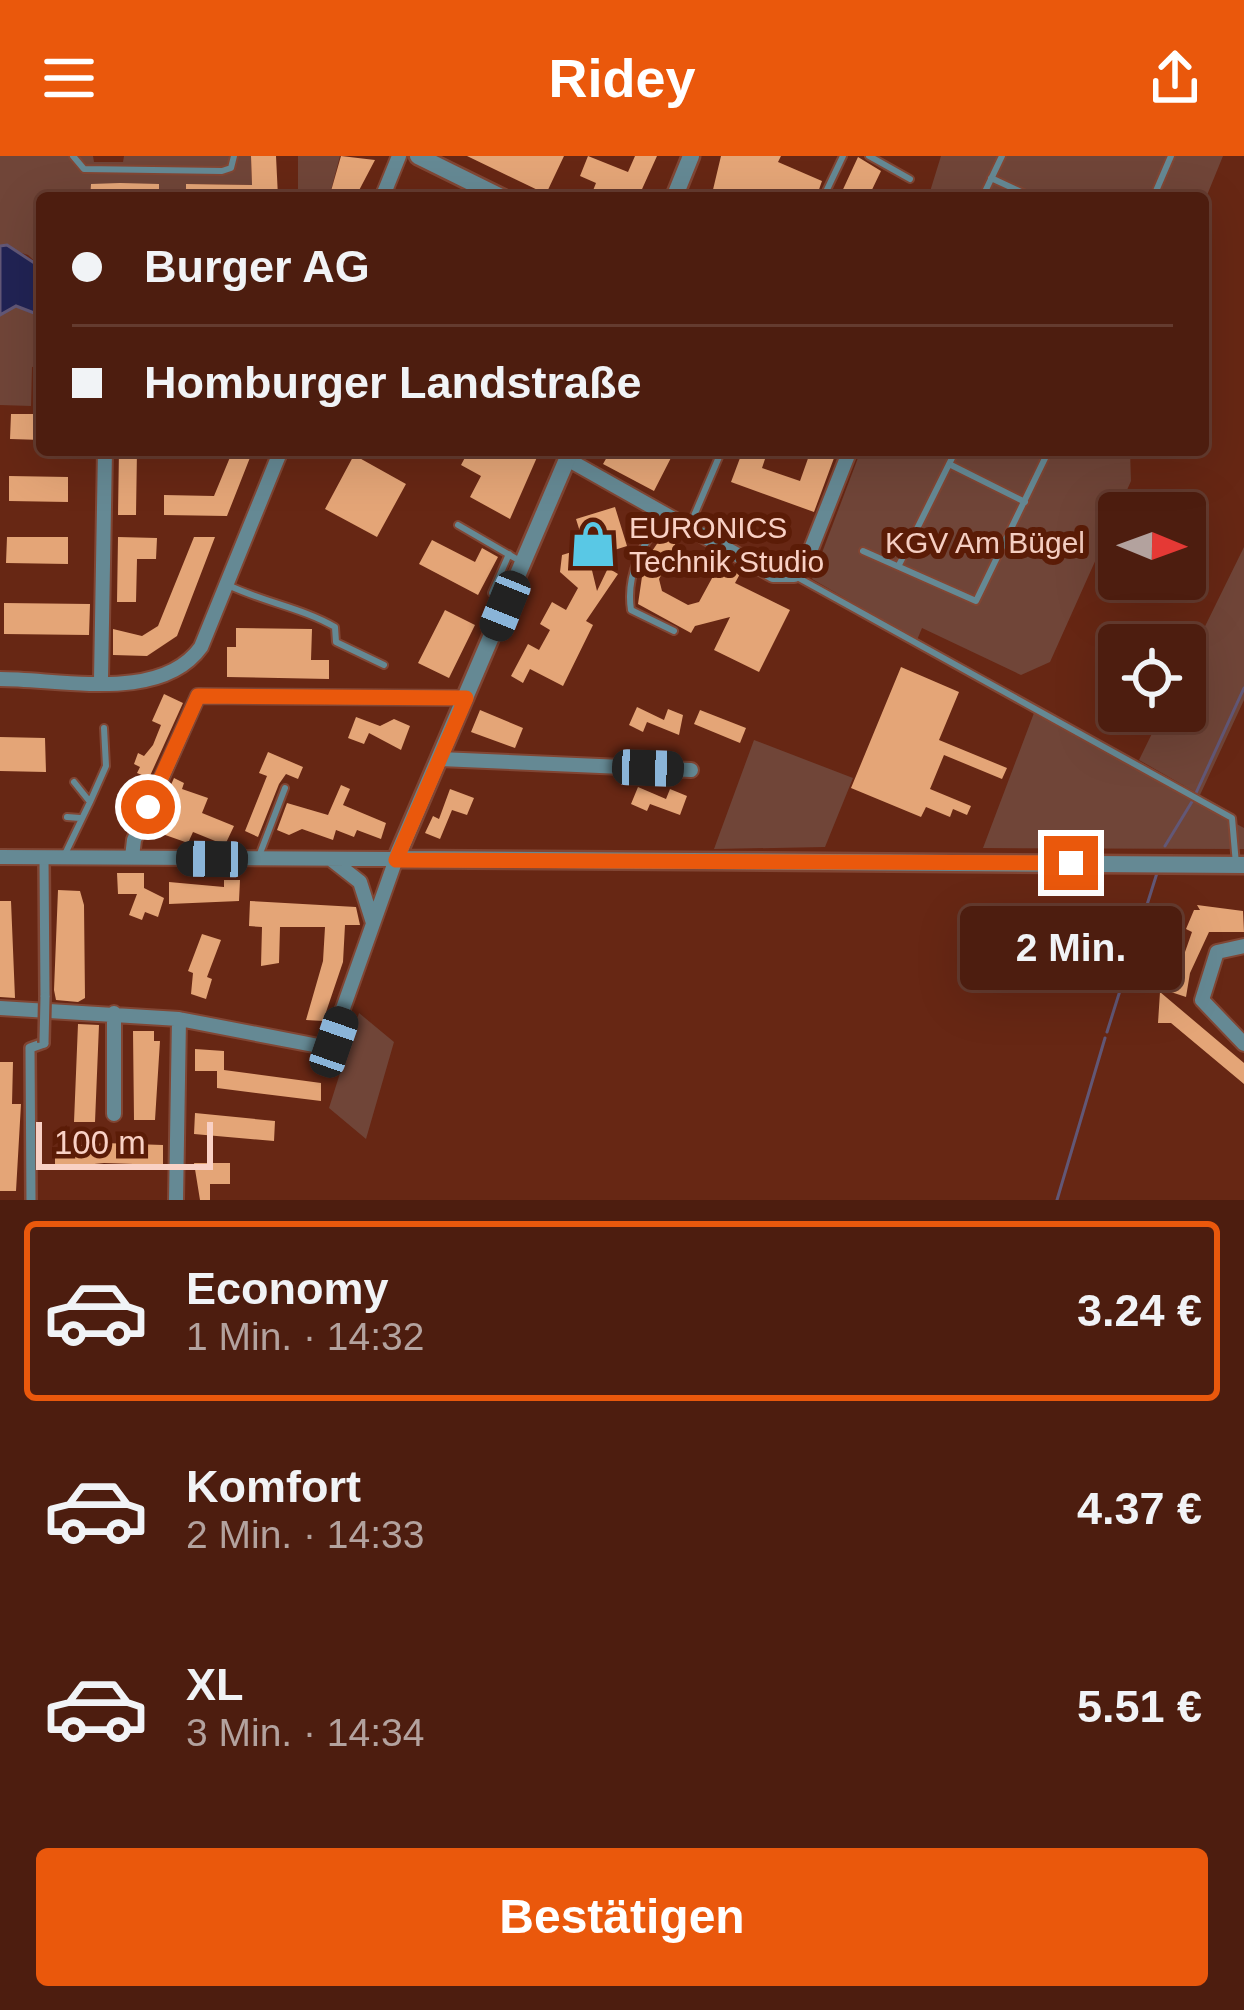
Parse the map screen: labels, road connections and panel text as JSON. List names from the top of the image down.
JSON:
{
  "parks": ["KGV Am Bügel"],
  "places": {
    "shop": ["EURONICS Technik Studio"]
  },
  "scale_bar": "100 m",
  "north": "right",
  "page": {
    "header": "Ridey",
    "banner": ["Burger AG", "Homburger Landstraße"],
    "bubble": "2 Min.",
    "scale": "100 m",
    "list": [
      {
        "name": "Economy",
        "note": "1 Min. · 14:32",
        "value": "3.24 €"
      },
      {
        "name": "Komfort",
        "note": "2 Min. · 14:33",
        "value": "4.37 €"
      },
      {
        "name": "XL",
        "note": "3 Min. · 14:34",
        "value": "5.51 €"
      }
    ],
    "buttons": "Bestätigen"
  }
}
